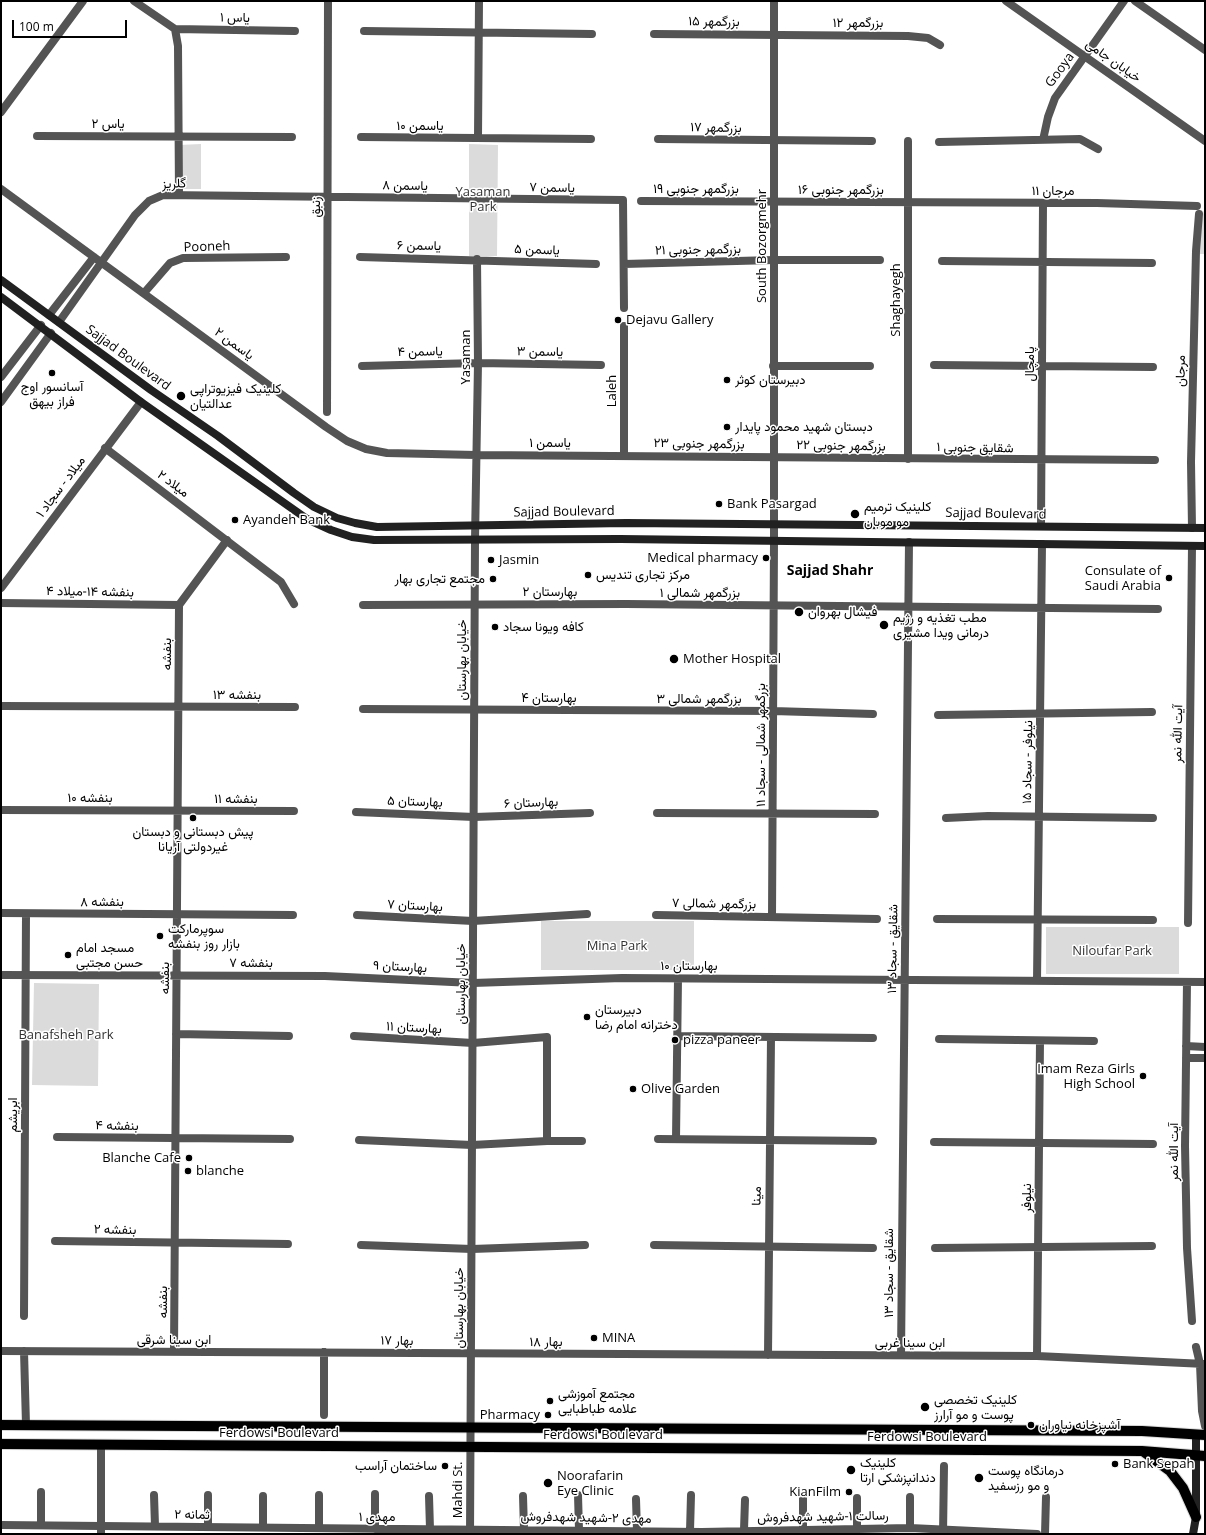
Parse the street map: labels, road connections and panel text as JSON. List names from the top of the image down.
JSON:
{
  "streets": {
    "main road": ["Sajjad Boulevard", "Ferdowsi Boulevard"],
    "street": [
      "یاس ۱",
      "بزرگمهر ۱۵",
      "بزرگمهر ۱۲",
      "خیابان جامی",
      "Gooya",
      "یاس ۲",
      "یاسمن ۱۰",
      "بزرگمهر ۱۷",
      "گلریز",
      "یاسمن ۸",
      "یاسمن ۷",
      "بزرگمهر جنوبی ۱۹",
      "بزرگمهر جنوبی ۱۶",
      "مرجان ۱۱",
      "زنبق",
      "یاسمن ۶",
      "South Bozorgmehr",
      "Pooneh",
      "یاسمن ۵",
      "بزرگمهر جنوبی ۲۱",
      "Shaghayegh",
      "یاسمن ۲",
      "یاسمن ۴",
      "یاسمن ۳",
      "Yasaman",
      "پامچال",
      "مرجان",
      "Laleh",
      "یاسمن ۱",
      "بزرگمهر جنوبی ۲۳",
      "بزرگمهر جنوبی ۲۲",
      "شقایق جنوبی ۱",
      "میلاد ۲",
      "میلاد - سجاد ۱",
      "بنفشه ۱۴-میلاد ۴",
      "بهارستان ۲",
      "بزرگمهر شمالی ۱",
      "بنفشه",
      "خیابان بهارستان",
      "بنفشه ۱۳",
      "بهارستان ۴",
      "بزرگمهر شمالی ۳",
      "آیت الله نمر",
      "بزرگمهر شمالی - سجاد ۱۱",
      "نیلوفر - سجاد ۱۵",
      "بنفشه ۱۰",
      "بنفشه ۱۱",
      "بهارستان ۵",
      "بهارستان ۶",
      "بنفشه ۸",
      "بزرگمهر شمالی ۷",
      "بهارستان ۷",
      "شقایق - سجاد ۱۳",
      "بنفشه ۷",
      "بهارستان ۱۰",
      "بهارستان ۹",
      "بهارستان ۱۱",
      "ابریشم",
      "بنفشه ۴",
      "مینا",
      "نیلوفر",
      "بنفشه ۲",
      "ابن سینا شرقی",
      "بهار ۱۷",
      "بهار ۱۸",
      "ابن سینا غربی",
      "Mahdi St.",
      "ثمانه ۲",
      "مهدی ۱",
      "رسالت ۱-شهید شهدفروش",
      "مهدی ۲-شهید شهدفروش"
    ]
  },
  "crossings": [
    ["بزرگمهر ۱۵", "بزرگمهر ۱۲"],
    ["بزرگمهر ۱۵", "South Bozorgmehr"],
    ["بزرگمهر ۱۲", "South Bozorgmehr"],
    ["خیابان جامی", "Gooya"],
    ["بزرگمهر ۱۷", "South Bozorgmehr"],
    ["گلریز", "یاسمن ۸"],
    ["گلریز", "زنبق"],
    ["گلریز", "یاسمن ۲"],
    ["گلریز", "Sajjad Boulevard"],
    ["یاسمن ۸", "یاسمن ۷"],
    ["یاسمن ۸", "زنبق"],
    ["یاسمن ۷", "بزرگمهر جنوبی ۲۱"],
    ["بزرگمهر جنوبی ۱۹", "بزرگمهر جنوبی ۱۶"],
    ["بزرگمهر جنوبی ۱۹", "South Bozorgmehr"],
    ["بزرگمهر جنوبی ۱۶", "مرجان ۱۱"],
    ["بزرگمهر جنوبی ۱۶", "South Bozorgmehr"],
    ["بزرگمهر جنوبی ۱۶", "Shaghayegh"],
    ["مرجان ۱۱", "Shaghayegh"],
    ["مرجان ۱۱", "پامچال"],
    ["مرجان ۱۱", "مرجان"],
    ["یاسمن ۶", "یاسمن ۵"],
    ["یاسمن ۶", "Yasaman"],
    ["South Bozorgmehr", "بزرگمهر جنوبی ۲۱"],
    ["South Bozorgmehr", "Sajjad Boulevard"],
    ["South Bozorgmehr", "بزرگمهر جنوبی ۲۳"],
    ["South Bozorgmehr", "بزرگمهر جنوبی ۲۲"],
    ["South Bozorgmehr", "بزرگمهر شمالی - سجاد ۱۱"],
    ["Pooneh", "یاسمن ۲"],
    ["یاسمن ۵", "Yasaman"],
    ["Shaghayegh", "بزرگمهر جنوبی ۲۲"],
    ["Shaghayegh", "شقایق جنوبی ۱"],
    ["یاسمن ۲", "Yasaman"],
    ["یاسمن ۲", "یاسمن ۱"],
    ["یاسمن ۴", "یاسمن ۳"],
    ["یاسمن ۴", "Yasaman"],
    ["یاسمن ۳", "Yasaman"],
    ["Yasaman", "Sajjad Boulevard"],
    ["Yasaman", "یاسمن ۱"],
    ["Yasaman", "خیابان بهارستان"],
    ["Sajjad Boulevard", "پامچال"],
    ["Sajjad Boulevard", "مرجان"],
    ["Sajjad Boulevard", "میلاد - سجاد ۱"],
    ["Sajjad Boulevard", "خیابان بهارستان"],
    ["Sajjad Boulevard", "آیت الله نمر"],
    ["Sajjad Boulevard", "بزرگمهر شمالی - سجاد ۱۱"],
    ["Sajjad Boulevard", "نیلوفر - سجاد ۱۵"],
    ["Sajjad Boulevard", "شقایق - سجاد ۱۳"],
    ["پامچال", "شقایق جنوبی ۱"],
    ["Laleh", "یاسمن ۱"],
    ["Laleh", "بزرگمهر جنوبی ۲۳"],
    ["یاسمن ۱", "بزرگمهر جنوبی ۲۳"],
    ["بزرگمهر جنوبی ۲۳", "بزرگمهر جنوبی ۲۲"],
    ["بزرگمهر جنوبی ۲۲", "شقایق جنوبی ۱"],
    ["میلاد ۲", "میلاد - سجاد ۱"],
    ["بنفشه ۱۴-میلاد ۴", "بنفشه"],
    ["بهارستان ۲", "بزرگمهر شمالی ۱"],
    ["بهارستان ۲", "خیابان بهارستان"],
    ["بزرگمهر شمالی ۱", "بزرگمهر شمالی - سجاد ۱۱"],
    ["بزرگمهر شمالی ۱", "نیلوفر - سجاد ۱۵"],
    ["بزرگمهر شمالی ۱", "شقایق - سجاد ۱۳"],
    ["بنفشه", "بنفشه ۱۳"],
    ["بنفشه", "بنفشه ۱۰"],
    ["بنفشه", "بنفشه ۱۱"],
    ["بنفشه", "بنفشه ۸"],
    ["بنفشه", "بنفشه ۷"],
    ["بنفشه", "بنفشه ۴"],
    ["بنفشه", "بنفشه ۲"],
    ["بنفشه", "ابن سینا شرقی"],
    ["خیابان بهارستان", "بهارستان ۴"],
    ["خیابان بهارستان", "بهارستان ۵"],
    ["خیابان بهارستان", "بهارستان ۶"],
    ["خیابان بهارستان", "بهارستان ۷"],
    ["خیابان بهارستان", "بهارستان ۱۰"],
    ["خیابان بهارستان", "بهارستان ۹"],
    ["خیابان بهارستان", "بهارستان ۱۱"],
    ["خیابان بهارستان", "بهار ۱۷"],
    ["خیابان بهارستان", "بهار ۱۸"],
    ["خیابان بهارستان", "Ferdowsi Boulevard"],
    ["خیابان بهارستان", "Mahdi St."],
    ["بهارستان ۴", "بزرگمهر شمالی ۳"],
    ["بزرگمهر شمالی ۳", "بزرگمهر شمالی - سجاد ۱۱"],
    ["آیت الله نمر", "بهارستان ۱۰"],
    ["بزرگمهر شمالی - سجاد ۱۱", "بزرگمهر شمالی ۷"],
    ["نیلوفر - سجاد ۱۵", "بهارستان ۱۰"],
    ["بنفشه ۱۰", "بنفشه ۱۱"],
    ["بهارستان ۵", "بهارستان ۶"],
    ["بنفشه ۸", "ابریشم"],
    ["شقایق - سجاد ۱۳", "بهارستان ۱۰"],
    ["شقایق - سجاد ۱۳", "ابن سینا غربی"],
    ["بنفشه ۷", "بهارستان ۹"],
    ["بنفشه ۷", "ابریشم"],
    ["بهارستان ۱۰", "بهارستان ۹"],
    ["مینا", "ابن سینا غربی"],
    ["نیلوفر", "ابن سینا غربی"],
    ["ابن سینا شرقی", "بهار ۱۷"],
    ["بهار ۱۷", "بهار ۱۸"],
    ["بهار ۱۸", "ابن سینا غربی"],
    ["Ferdowsi Boulevard", "Mahdi St."],
    ["Mahdi St.", "مهدی ۱"],
    ["Mahdi St.", "مهدی ۲-شهید شهدفروش"],
    ["ثمانه ۲", "مهدی ۱"],
    ["مهدی ۱", "مهدی ۲-شهید شهدفروش"],
    ["رسالت ۱-شهید شهدفروش", "مهدی ۲-شهید شهدفروش"]
  ],
  "districts": ["Sajjad Shahr"],
  "parks": [
    "Yasaman Park",
    "Mina Park",
    "Niloufar Park",
    "Banafsheh Park"
  ],
  "places": [
    "Dejavu Gallery",
    "آسانسور اوج فراز بیهق",
    "دبیرستان کوثر",
    "کلینیک فیزیوتراپی عدالتیان",
    "دبستان شهید محمود پایدار",
    "Bank Pasargad",
    "کلینیک ترمیم مو موبان",
    "Ayandeh Bank",
    "Medical pharmacy",
    "Jasmin",
    "مرکز تجاری تندیس",
    "Consulate of Saudi Arabia",
    "مجتمع تجاری بهار",
    "فیشال بهروان",
    "مطب تغذیه و رژیم درمانی ویدا مشیری",
    "کافه ویونا سجاد",
    "Mother Hospital",
    "پیش دبستانی و دبستان غیردولتی آریانا",
    "سوپرمارکت بازار روز بنفشه",
    "مسجد امام حسن مجتبی",
    "دبیرستان دخترانه امام رضا",
    "pizza paneer",
    "Imam Reza Girls High School",
    "Olive Garden",
    "Blanche Cafe",
    "blanche",
    "MINA",
    "مجتمع آموزشی علامه طباطبایی",
    "کلینیک تخصصی پوست و مو آرارز",
    "Pharmacy",
    "آشپزخانه نیاوران",
    "Bank Sepah",
    "ساختمان آراسب",
    "کلینیک دندانپزشکی ارتا",
    "درمانگاه پوست و مو رزسفید",
    "Noorafarin Eye Clinic",
    "KianFilm"
  ],
  "scale_bar": "100 m"
}
